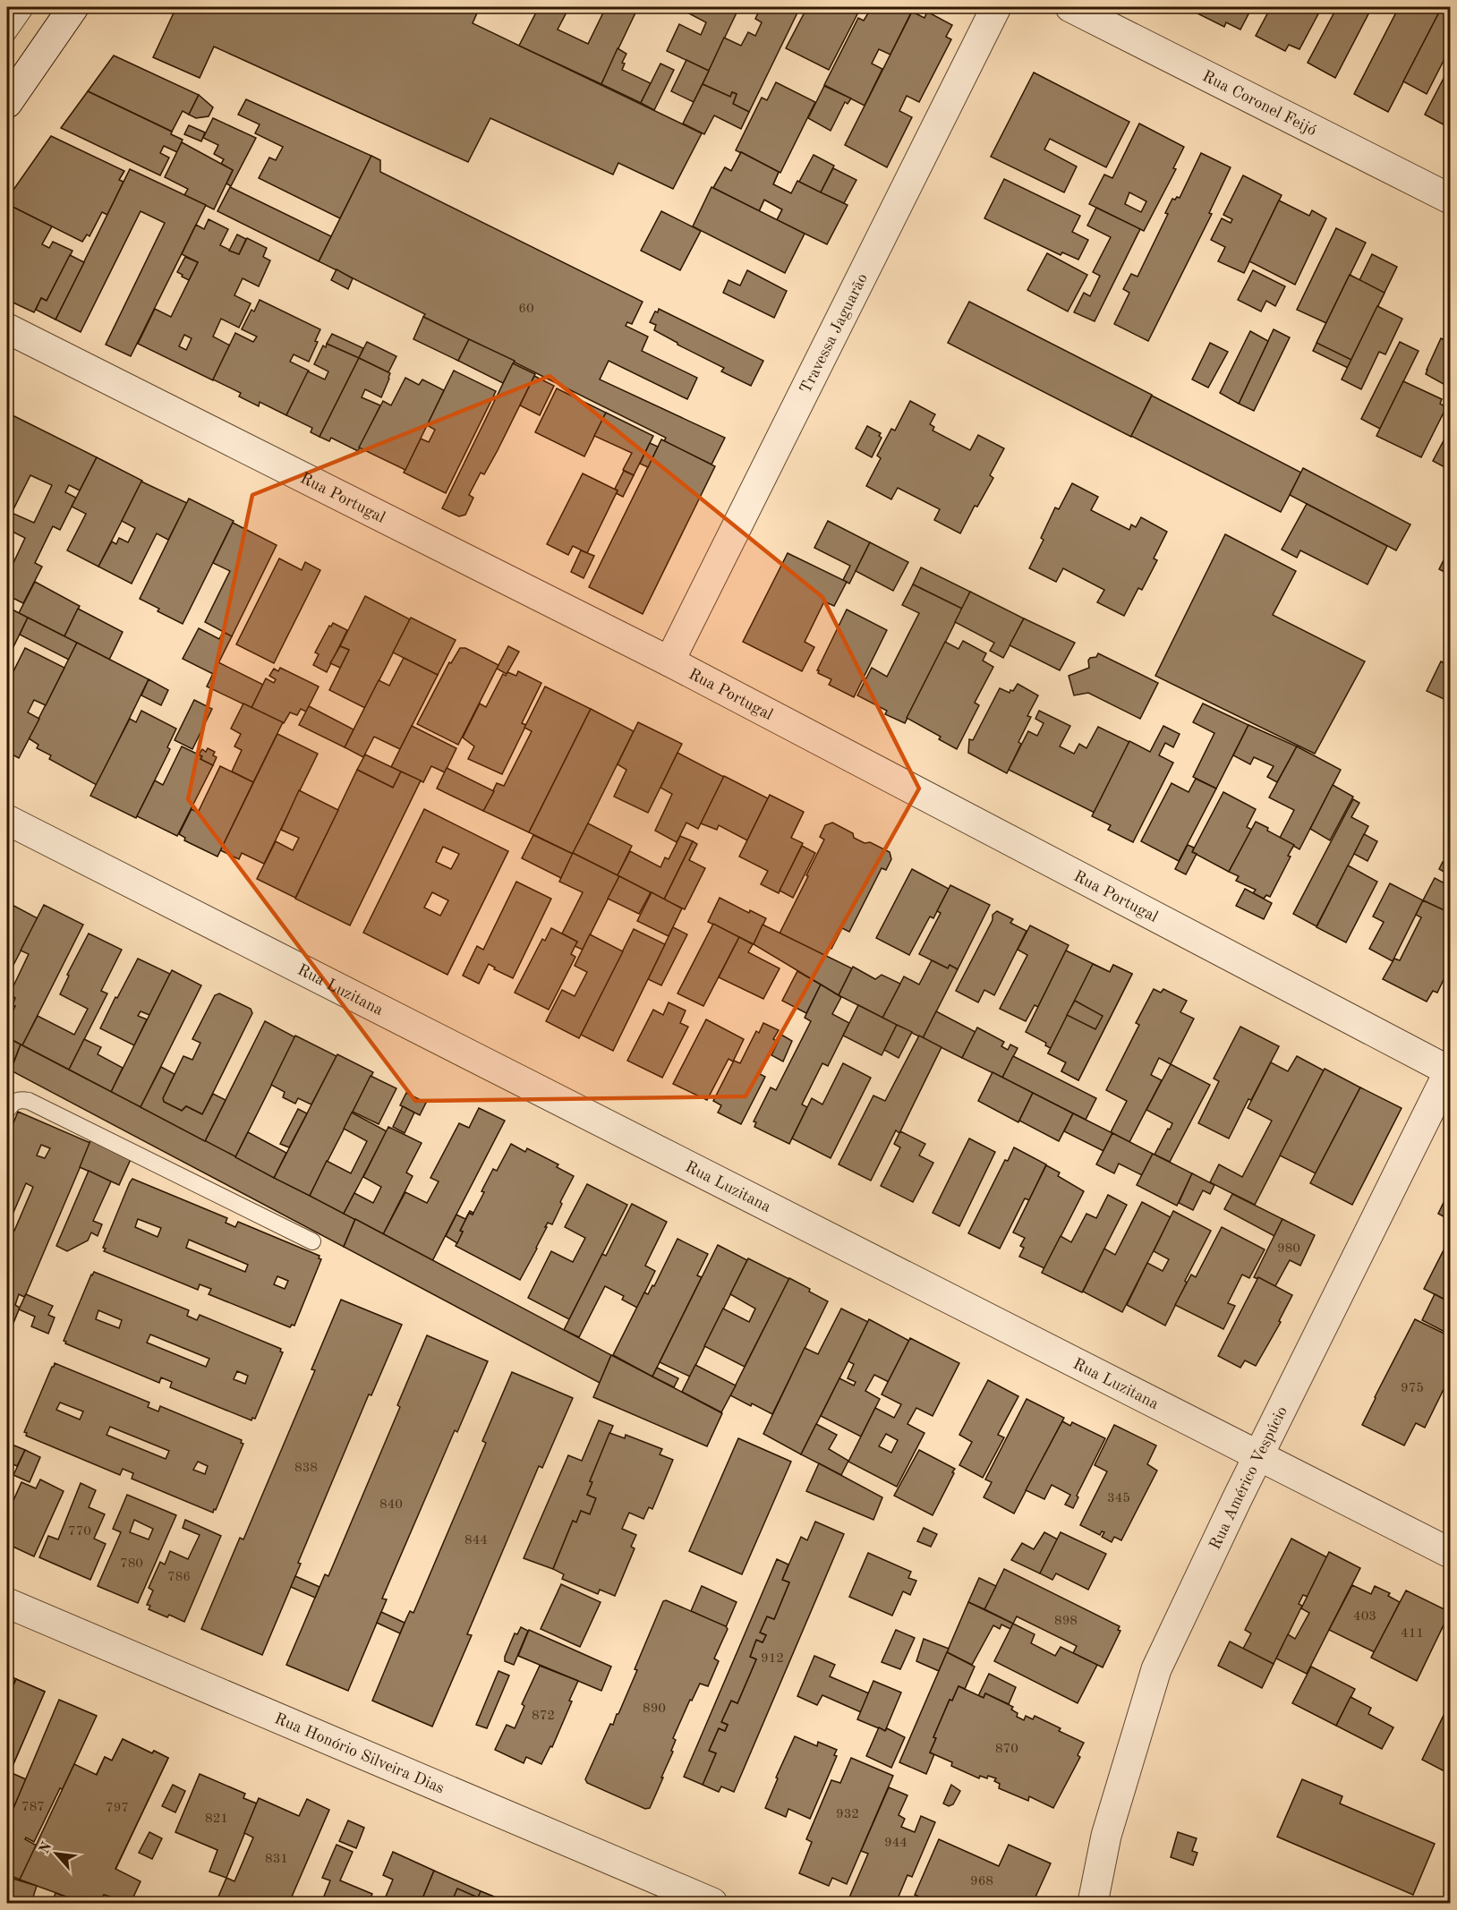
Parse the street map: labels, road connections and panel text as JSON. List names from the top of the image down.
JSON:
{
  "streets": {
    "street": [
      "Rua Coronel Feijó",
      "Travessa Jaguarão",
      "Rua Portugal",
      "Rua Luzitana",
      "Rua Américo Vespúcio",
      "Rua Honório Silveira Dias"
    ]
  },
  "crossings": [
    ["Travessa Jaguarão", "Rua Portugal"],
    ["Rua Portugal", "Rua Américo Vespúcio"],
    ["Rua Luzitana", "Rua Américo Vespúcio"]
  ],
  "house_numbers": [
    "60",
    "980",
    "975",
    "838",
    "345",
    "840",
    "770",
    "844",
    "780",
    "786",
    "403",
    "898",
    "411",
    "912",
    "890",
    "872",
    "870",
    "787",
    "797",
    "932",
    "821",
    "944",
    "831",
    "968"
  ],
  "north": "top left"
}
